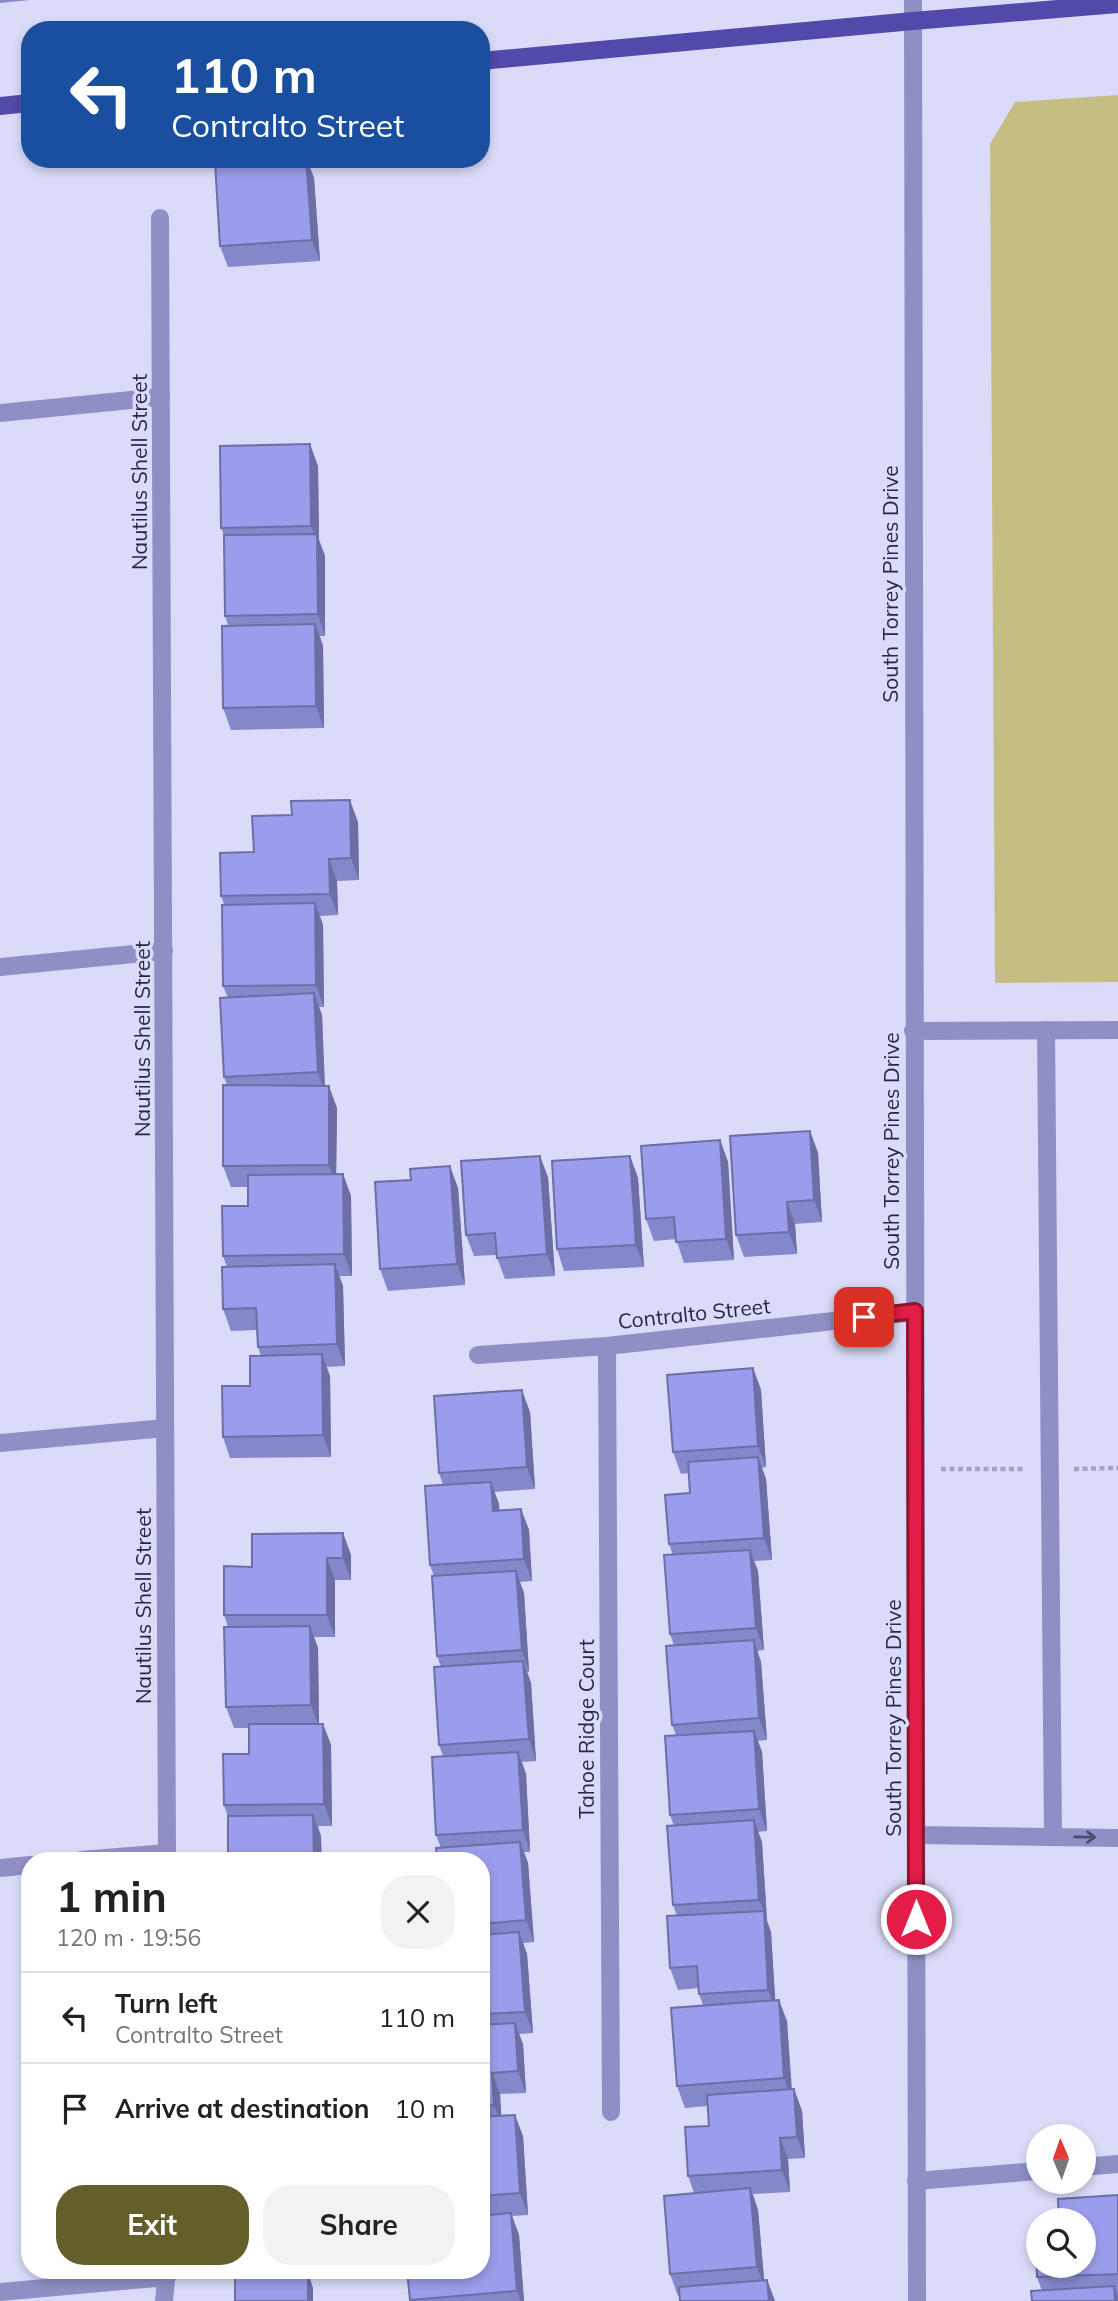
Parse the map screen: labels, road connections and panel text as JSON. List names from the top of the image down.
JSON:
{
  "streets": {
    "street": [
      "Nautilus Shell Street",
      "South Torrey Pines Drive",
      "Contralto Street",
      "Tahoe Ridge Court"
    ]
  },
  "crossings": [
    ["South Torrey Pines Drive", "Contralto Street"],
    ["Contralto Street", "Tahoe Ridge Court"]
  ],
  "north": "top",
  "page": {
    "turn": ["110 m", "Contralto Street"],
    "heading": ["1 min", "120 m · 19:56"],
    "list": [
      {
        "name": "Turn left",
        "note": "Contralto Street",
        "value": "110 m"
      },
      {
        "name": "Arrive at destination",
        "value": "10 m"
      }
    ],
    "buttons": ["Exit", "Share"]
  }
}
